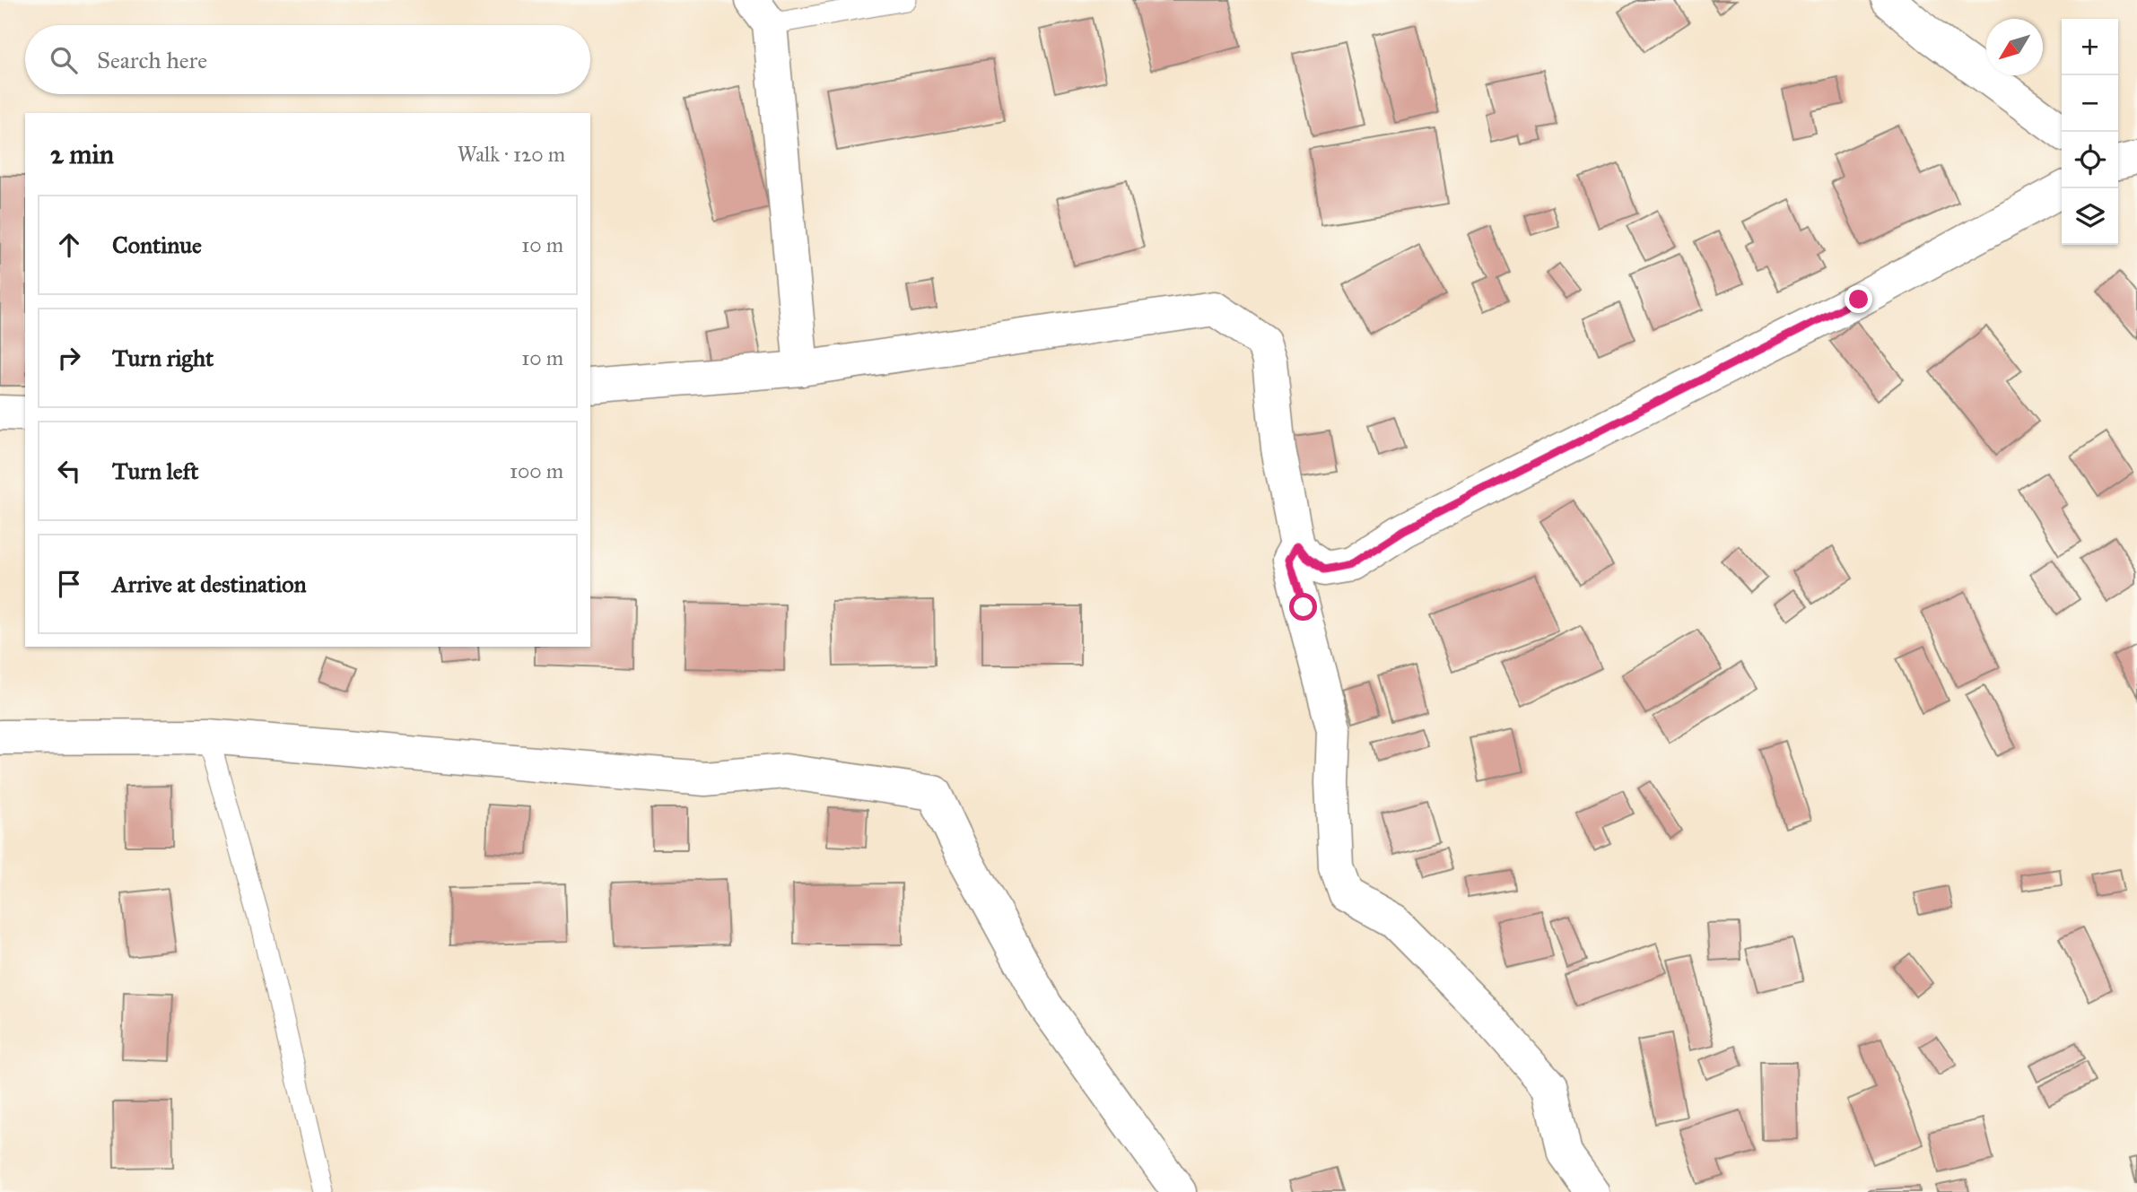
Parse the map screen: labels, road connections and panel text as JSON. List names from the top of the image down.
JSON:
{
  "north": "bottom left",
  "page": {
    "map_buttons": ["+", "−"],
    "search": "Search here",
    "heading": ["2 min", "Walk · 120 m"],
    "list": [
      ["Continue", "10 m"],
      ["Turn right", "10 m"],
      ["Turn left", "100 m"],
      "Arrive at destination"
    ]
  }
}
